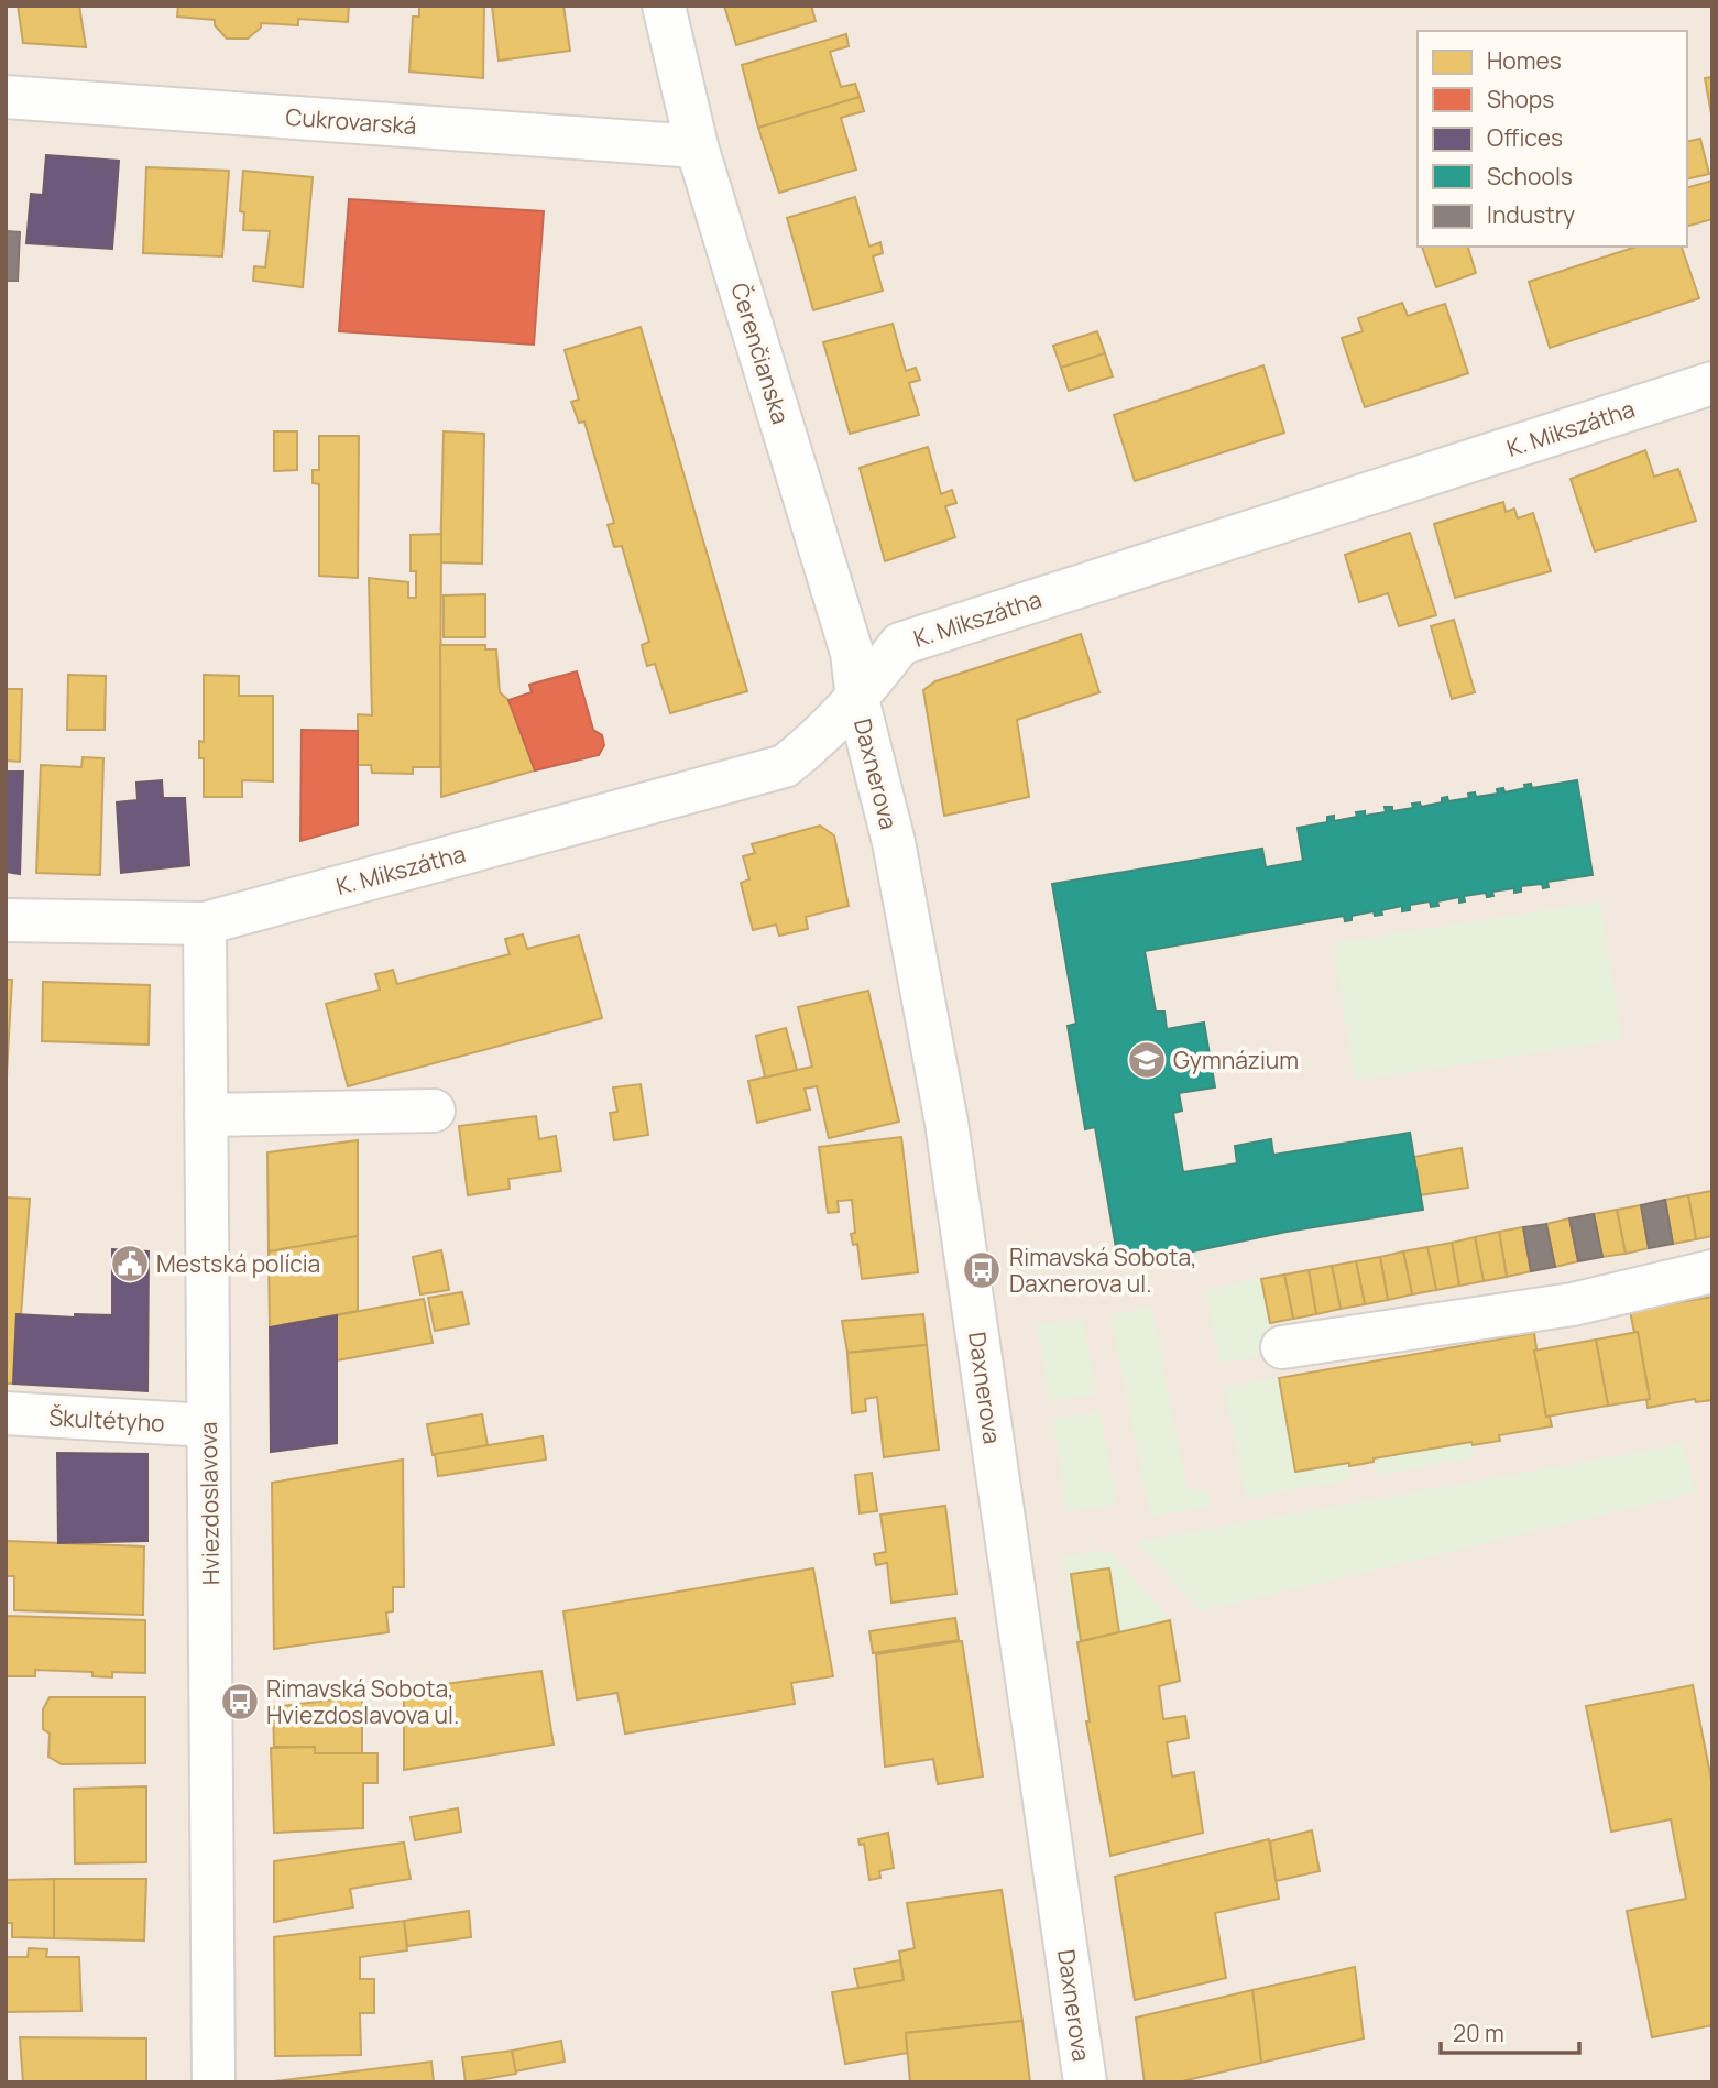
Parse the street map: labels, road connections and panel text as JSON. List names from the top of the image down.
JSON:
{
  "streets": {
    "street": [
      "Cukrovarská",
      "Čerenčianska",
      "K. Mikszátha",
      "Daxnerova",
      "Škultétyho",
      "Hviezdoslavova"
    ]
  },
  "crossings": [
    ["Cukrovarská", "Čerenčianska"],
    ["Čerenčianska", "K. Mikszátha"],
    ["Čerenčianska", "Daxnerova"],
    ["K. Mikszátha", "Daxnerova"],
    ["K. Mikszátha", "Hviezdoslavova"],
    ["Škultétyho", "Hviezdoslavova"]
  ],
  "places": {
    "school or university": ["Gymnázium"],
    "public building": ["Mestská polícia"],
    "bus stop": ["Rimavská Sobota, Daxnerova ul.", "Rimavská Sobota, Hviezdoslavova ul."]
  },
  "legend": [
    "Homes",
    "Shops",
    "Offices",
    "Schools",
    "Industry"
  ],
  "scale_bar": "20 m"
}
